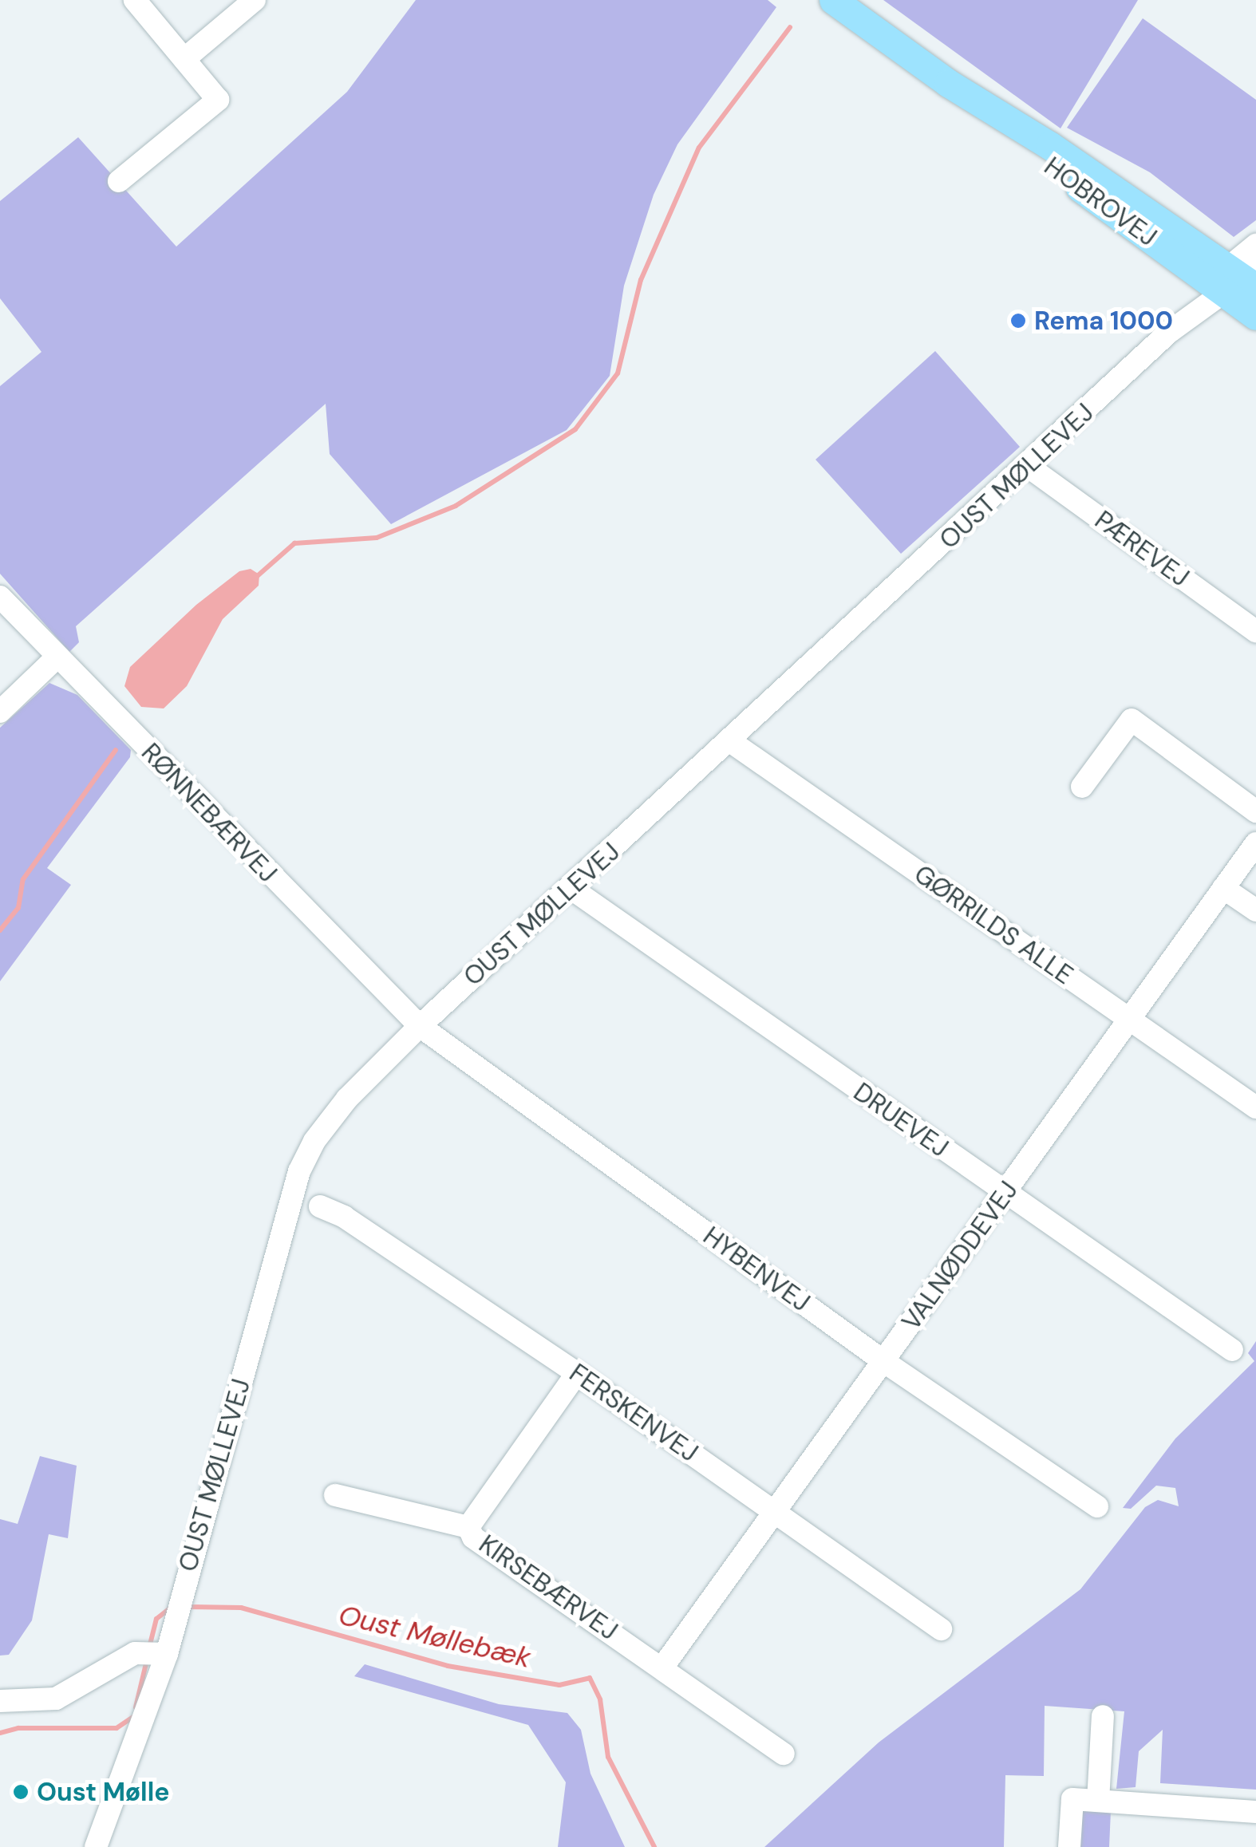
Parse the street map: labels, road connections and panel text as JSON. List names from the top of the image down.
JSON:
{
  "streets": {
    "main road": ["HOBROVEJ"],
    "street": [
      "OUST MØLLEVEJ",
      "PÆREVEJ",
      "RØNNEBÆRVEJ",
      "GØRRILDS ALLE",
      "DRUEVEJ",
      "VALNØDDEVEJ",
      "HYBENVEJ",
      "FERSKENVEJ",
      "KIRSEBÆRVEJ"
    ]
  },
  "crossings": [
    ["HOBROVEJ", "OUST MØLLEVEJ"],
    ["OUST MØLLEVEJ", "PÆREVEJ"],
    ["OUST MØLLEVEJ", "RØNNEBÆRVEJ"],
    ["OUST MØLLEVEJ", "GØRRILDS ALLE"],
    ["OUST MØLLEVEJ", "DRUEVEJ"],
    ["OUST MØLLEVEJ", "HYBENVEJ"],
    ["RØNNEBÆRVEJ", "HYBENVEJ"],
    ["GØRRILDS ALLE", "VALNØDDEVEJ"],
    ["DRUEVEJ", "VALNØDDEVEJ"],
    ["VALNØDDEVEJ", "HYBENVEJ"],
    ["VALNØDDEVEJ", "FERSKENVEJ"],
    ["VALNØDDEVEJ", "KIRSEBÆRVEJ"],
    ["FERSKENVEJ", "KIRSEBÆRVEJ"]
  ],
  "water": ["Oust Møllebæk"],
  "places": ["Rema 1000", "Oust Mølle"]
}
